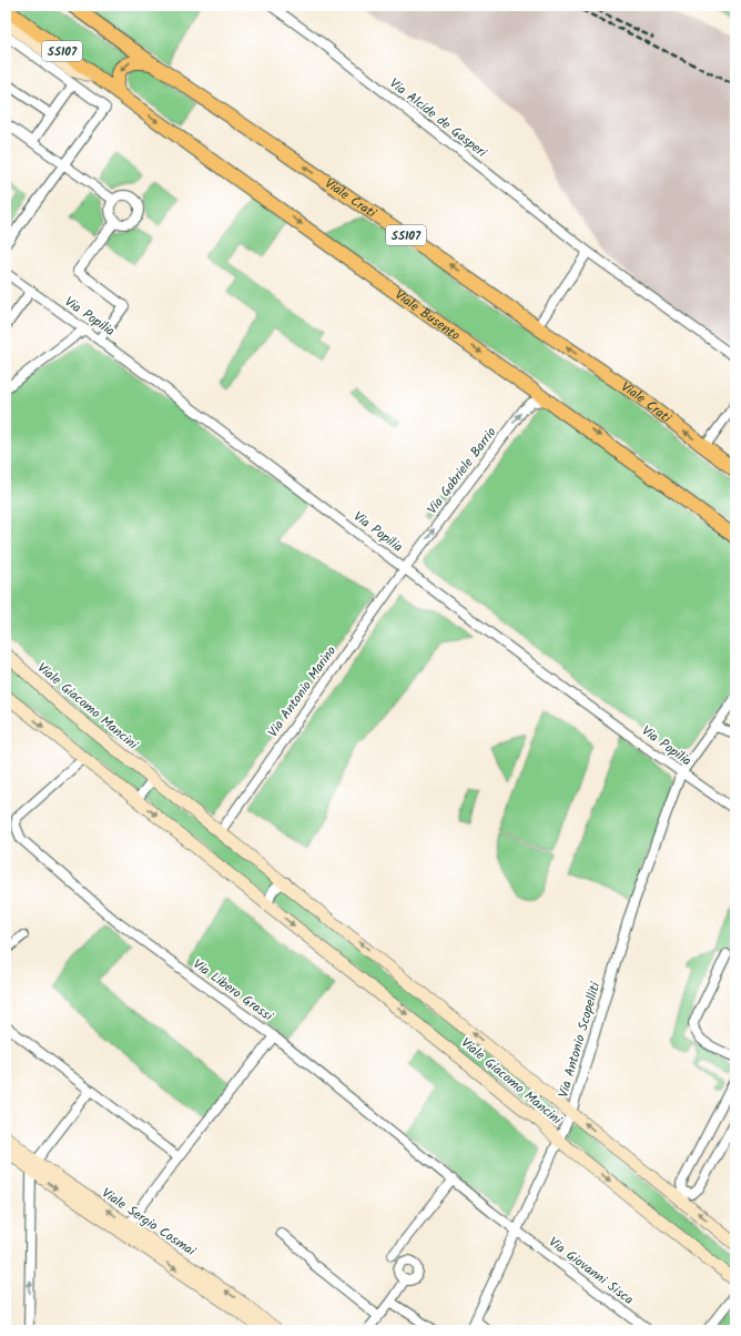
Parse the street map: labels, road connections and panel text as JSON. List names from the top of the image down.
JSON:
{
  "streets": {
    "main road": ["SS107", "Viale Crati", "Viale Busento"],
    "street": [
      "Via Alcide de Gasperi",
      "Via Popilia",
      "Via Gabriele Barrio",
      "Via Antonio Marino",
      "Viale Giacomo Mancini",
      "Via Libero Grassi",
      "Via Antonio Scopelliti",
      "Viale Sergio Cosmai",
      "Via Giovanni Sisca"
    ]
  },
  "crossings": [
    ["SS107", "Viale Busento"],
    ["Viale Busento", "Via Gabriele Barrio"],
    ["Via Popilia", "Via Gabriele Barrio"],
    ["Via Popilia", "Via Antonio Marino"],
    ["Via Popilia", "Via Antonio Scopelliti"],
    ["Via Gabriele Barrio", "Via Antonio Marino"],
    ["Via Antonio Marino", "Viale Giacomo Mancini"],
    ["Viale Giacomo Mancini", "Via Libero Grassi"],
    ["Viale Giacomo Mancini", "Via Antonio Scopelliti"],
    ["Via Libero Grassi", "Via Antonio Scopelliti"],
    ["Via Libero Grassi", "Via Giovanni Sisca"],
    ["Via Antonio Scopelliti", "Via Giovanni Sisca"]
  ],
  "one_way": ["Viale Crati", "Viale Busento", "Via Gabriele Barrio"]
}
